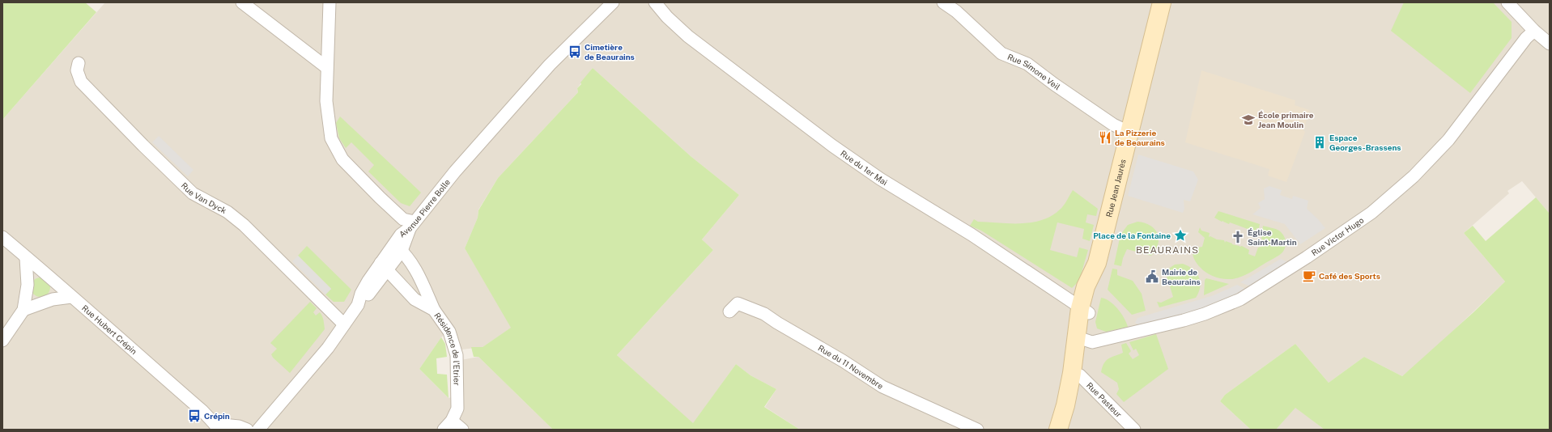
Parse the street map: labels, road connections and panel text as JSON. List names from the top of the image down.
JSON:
{
  "streets": {
    "main road": ["Rue Jean Jaurès"],
    "street": [
      "Rue Simone Veil",
      "Rue du 1er Mai",
      "Rue Van Dyck",
      "Avenue Pierre Bolle",
      "Rue Victor Hugo",
      "Rue Hubert Crépin",
      "Résidence de l'Etrier",
      "Rue du 11 Novembre",
      "Rue Pasteur"
    ]
  },
  "crossings": [
    ["Rue Simone Veil", "Rue Jean Jaurès"],
    ["Rue du 1er Mai", "Rue Jean Jaurès"],
    ["Avenue Pierre Bolle", "Résidence de l'Etrier"]
  ],
  "districts": ["BEAURAINS"],
  "places": {
    "bus stop": ["Cimetière de Beaurains", "Crépin"],
    "school or university": ["École primaire Jean Moulin"],
    "restaurant": ["La Pizzerie de Beaurains"],
    "building": ["Espace Georges-Brassens"],
    "place": ["Place de la Fontaine"],
    "church": ["Église Saint-Martin"],
    "cafe": ["Café des Sports"],
    "public building": ["Mairie de Beaurains"]
  }
}
